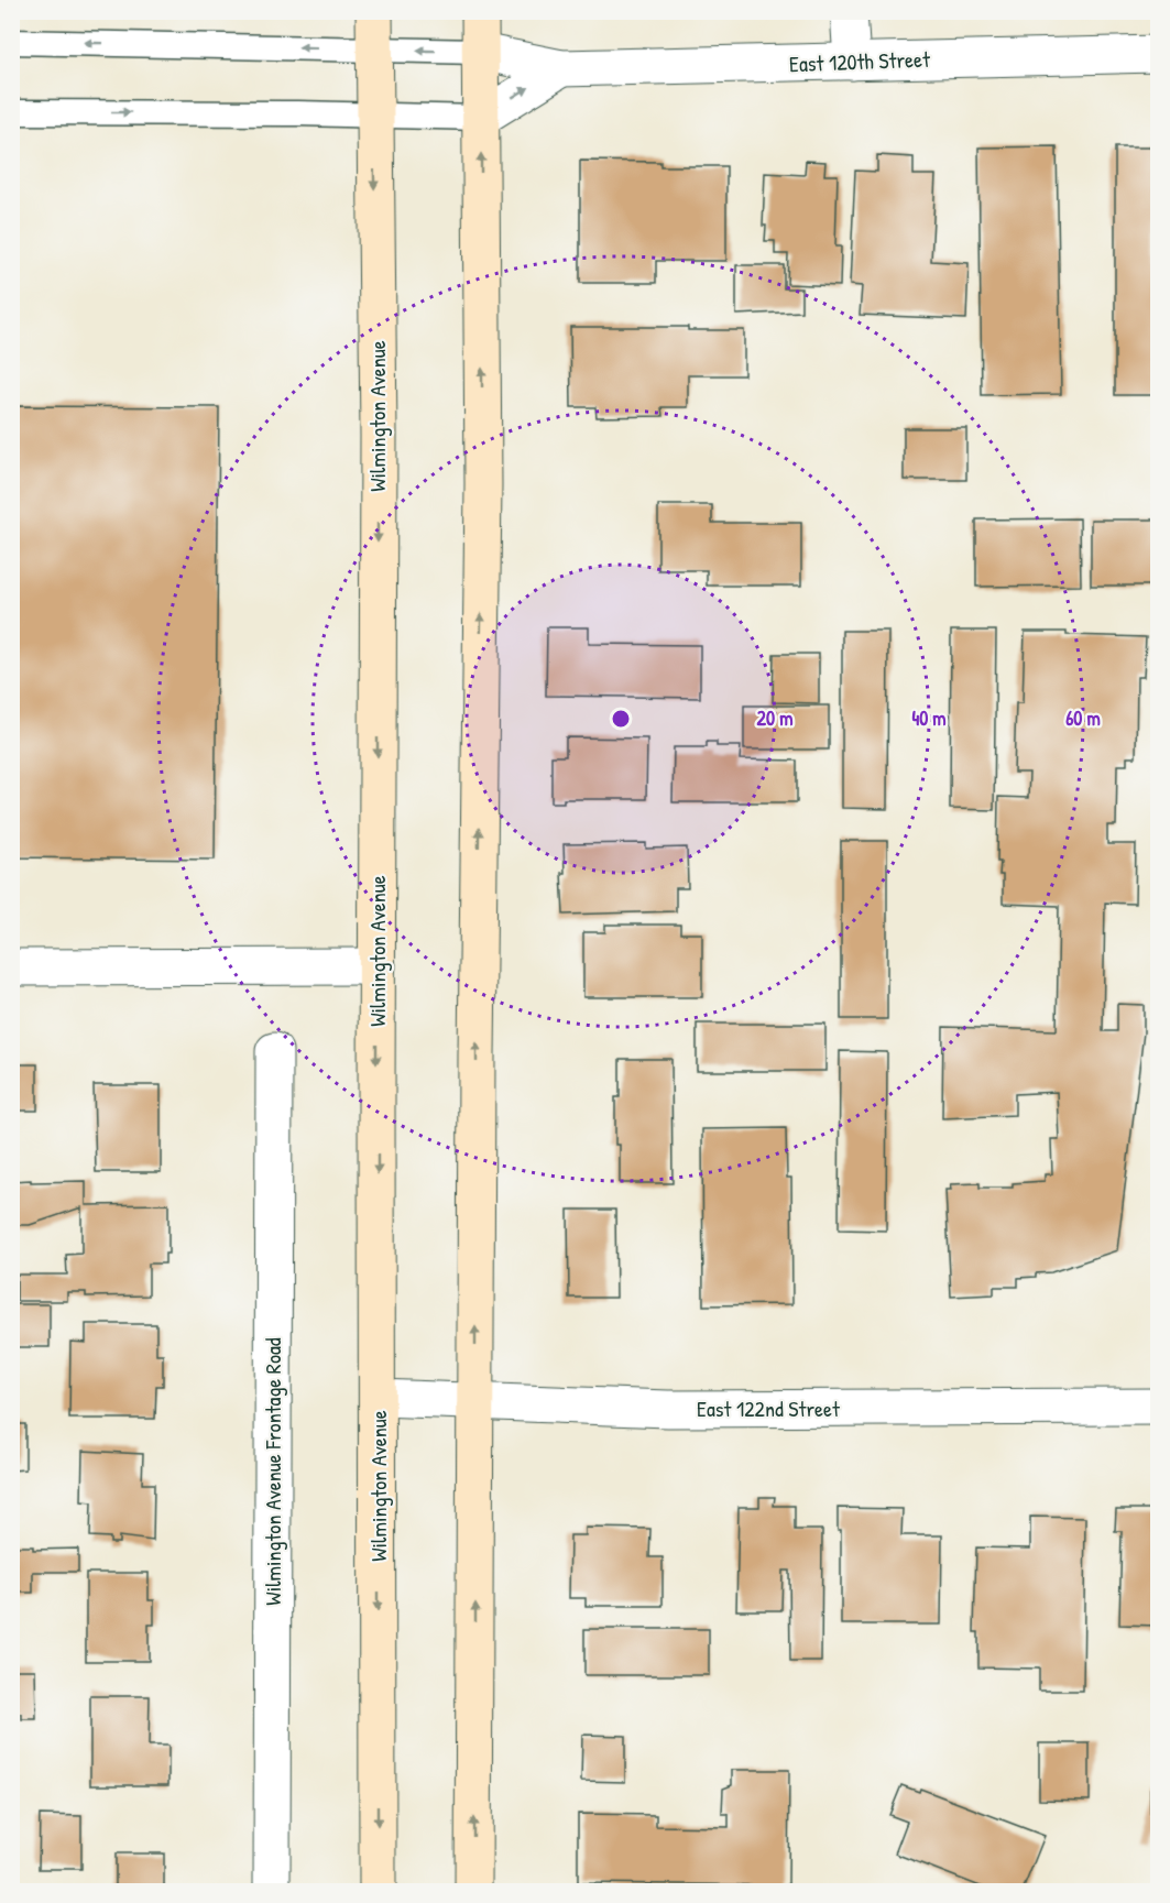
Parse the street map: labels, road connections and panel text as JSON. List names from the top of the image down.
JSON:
{
  "streets": {
    "main road": ["Wilmington Avenue"],
    "street": ["East 120th Street", "East 122nd Street", "Wilmington Avenue Frontage Road"]
  },
  "crossings": [
    ["Wilmington Avenue", "East 122nd Street"]
  ],
  "rings": ["20 m", "40 m", "60 m"]
}
